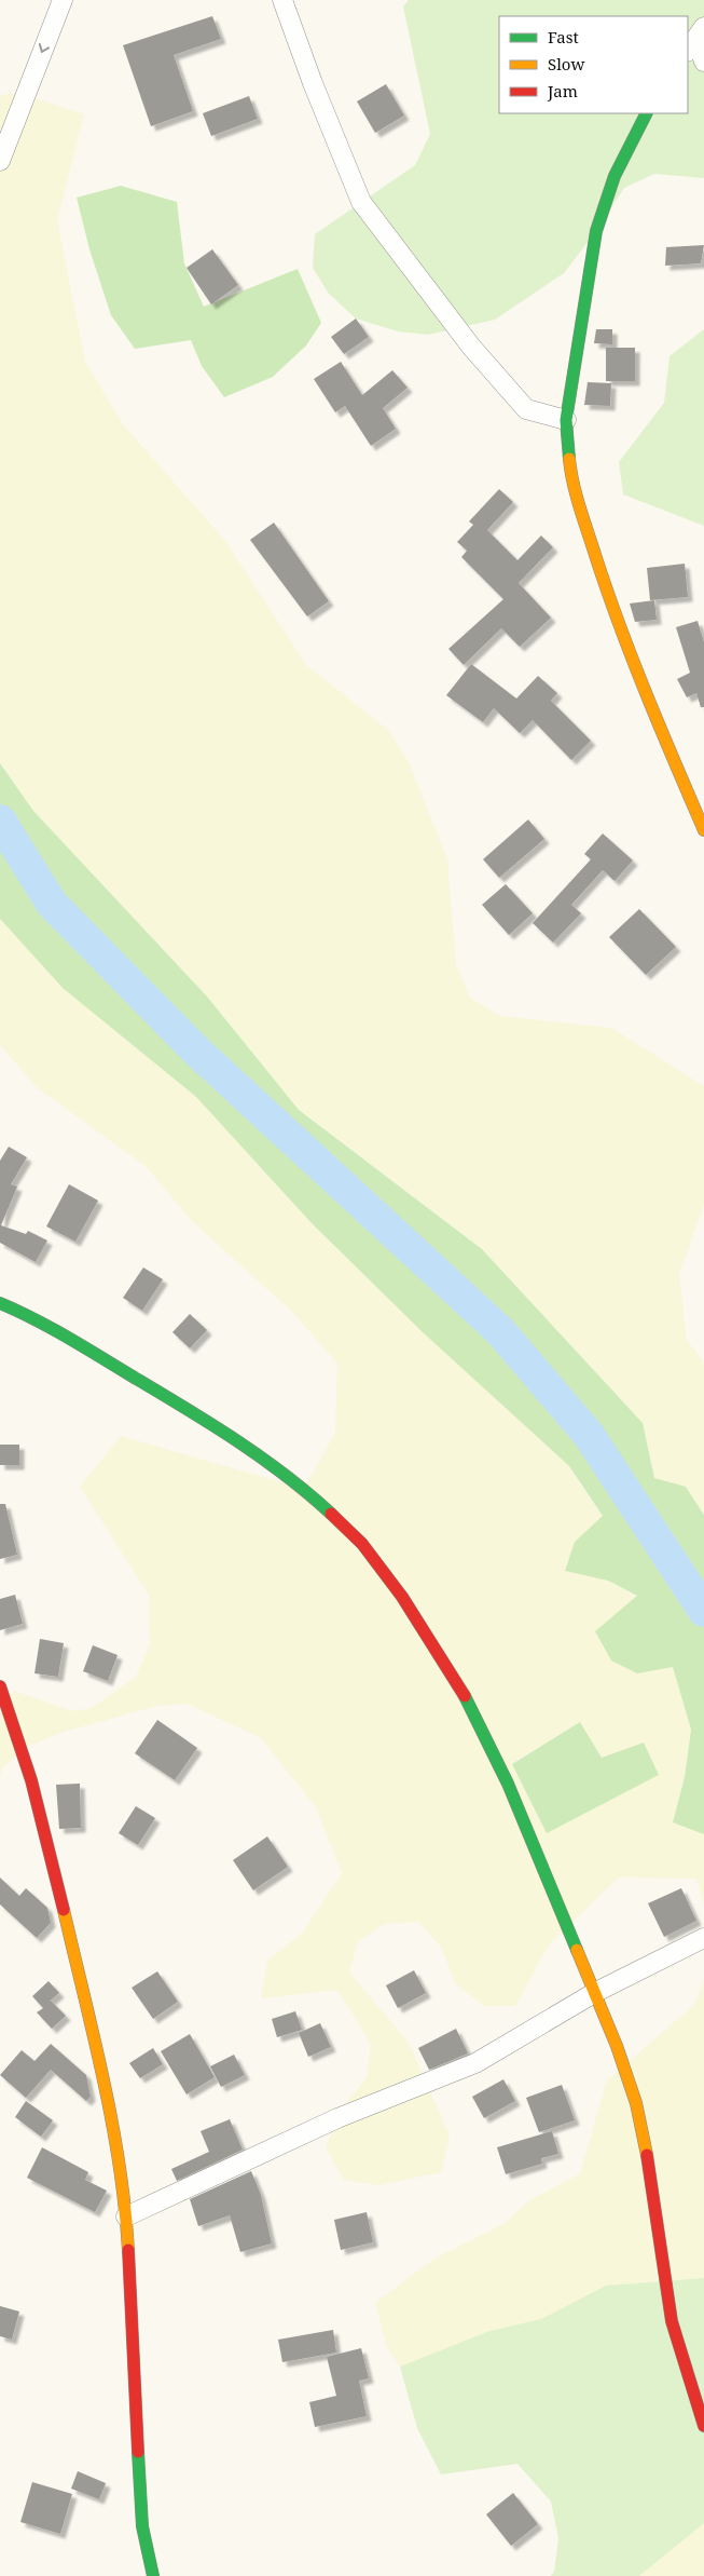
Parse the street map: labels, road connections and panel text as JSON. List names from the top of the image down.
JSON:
{
  "legend": ["Fast", "Slow", "Jam"]
}
